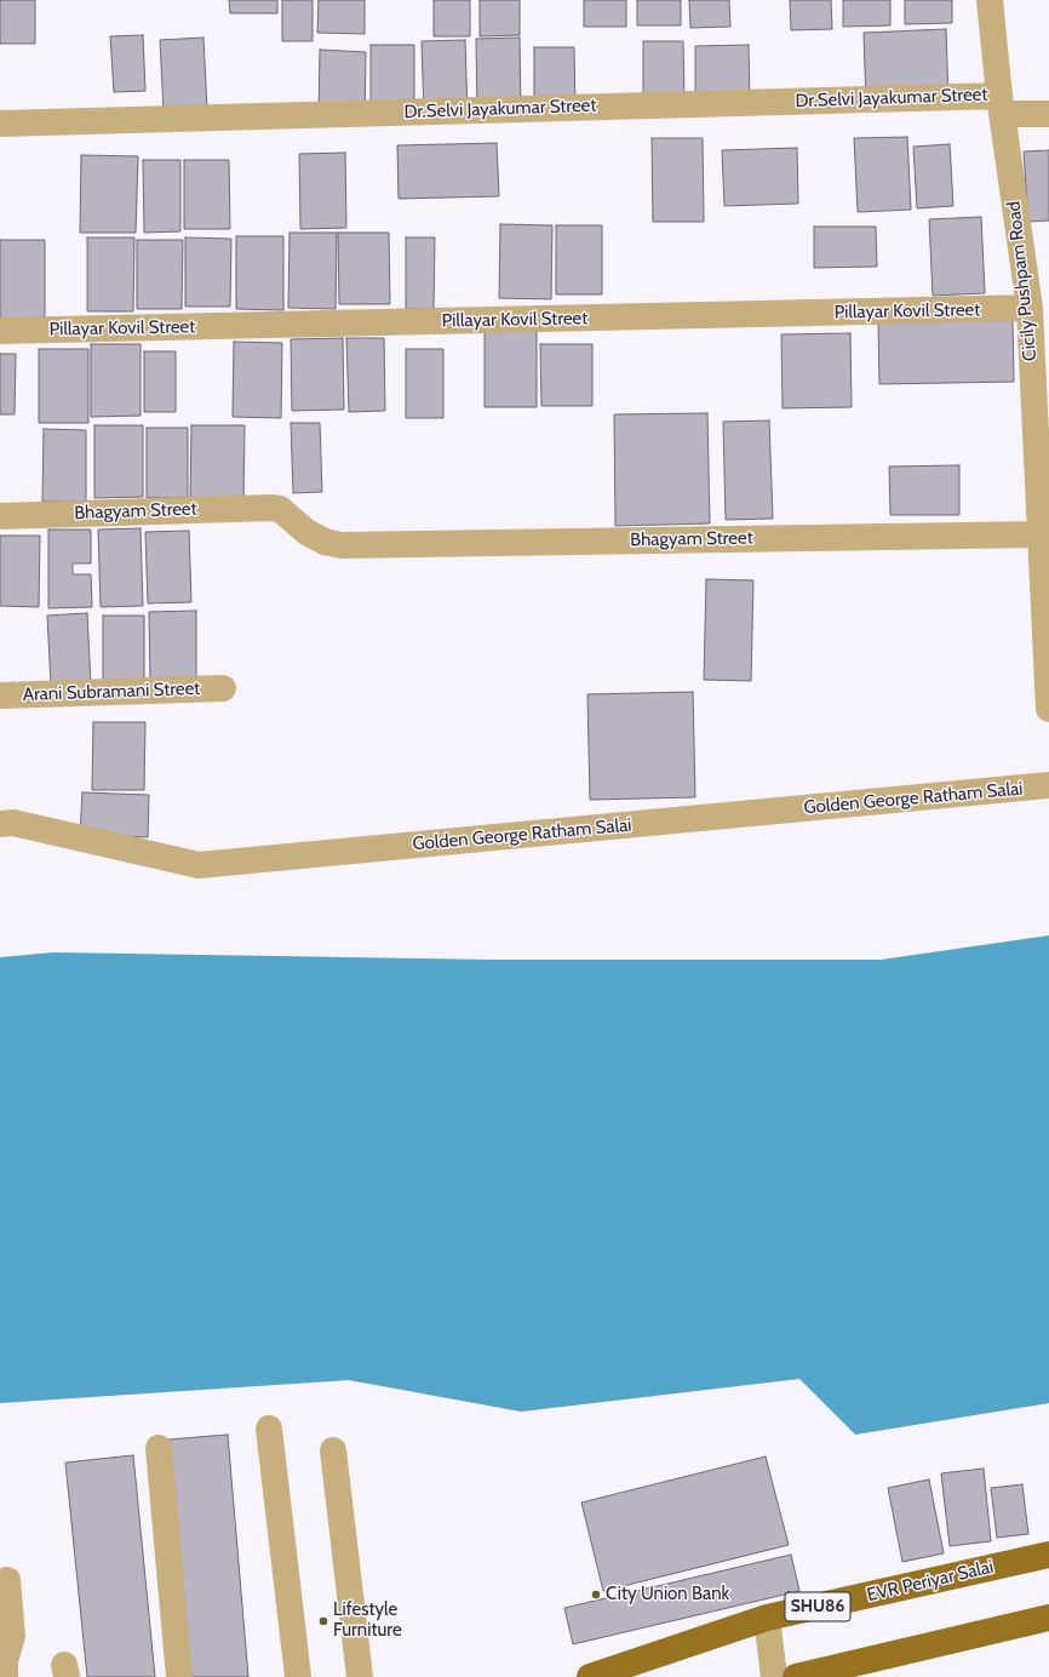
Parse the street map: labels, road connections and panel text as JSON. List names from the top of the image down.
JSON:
{
  "streets": {
    "main road": ["EVR Periyar Salai", "SHU86"],
    "street": [
      "Dr.Selvi Jayakumar Street",
      "Cicily Pushpam Road",
      "Pillayar Kovil Street",
      "Bhagyam Street",
      "Arani Subramani Street",
      "Golden George Ratham Salai"
    ]
  },
  "crossings": [
    ["Dr.Selvi Jayakumar Street", "Cicily Pushpam Road"],
    ["Cicily Pushpam Road", "Pillayar Kovil Street"],
    ["Cicily Pushpam Road", "Bhagyam Street"]
  ],
  "places": ["City Union Bank", "Lifestyle Furniture"]
}
